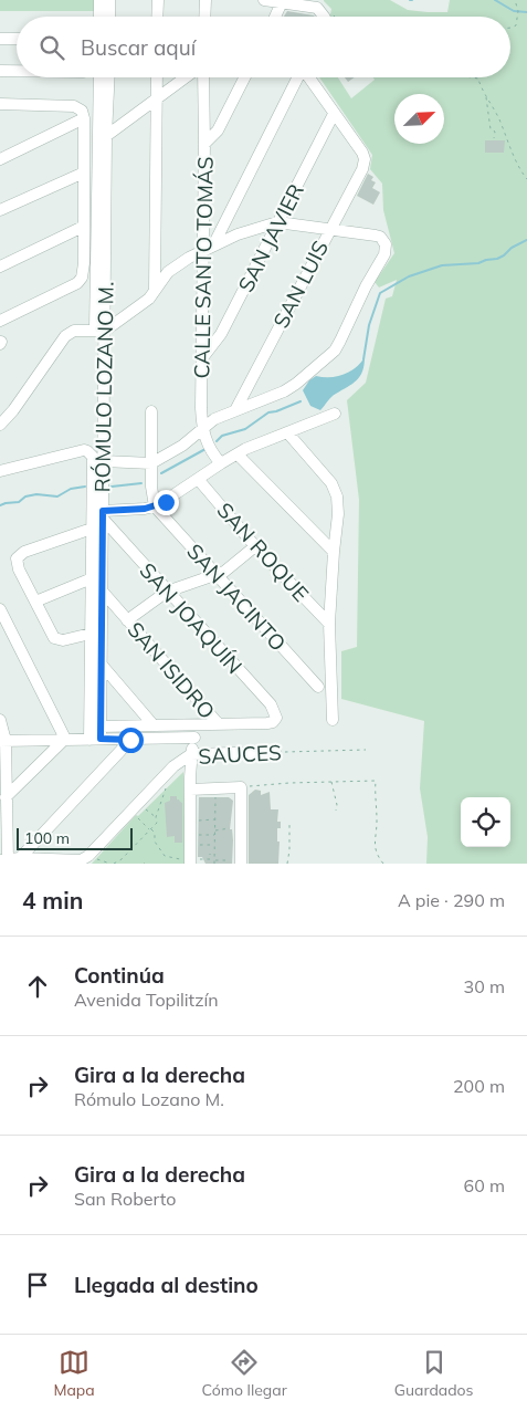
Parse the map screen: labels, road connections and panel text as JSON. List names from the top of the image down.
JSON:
{
  "streets": {
    "street": [
      "SAN JAVIER",
      "CALLE SANTO TOMÁS",
      "SAN LUIS",
      "RÓMULO LOZANO M.",
      "SAN ROQUE",
      "SAN JACINTO",
      "SAN JOAQUÍN",
      "SAN ISIDRO",
      "SAUCES"
    ]
  },
  "crossings": [
    ["SAN JAVIER", "CALLE SANTO TOMÁS"],
    ["SAN JAVIER", "SAN LUIS"],
    ["RÓMULO LOZANO M.", "SAN JOAQUÍN"],
    ["RÓMULO LOZANO M.", "SAN ISIDRO"],
    ["SAN JOAQUÍN", "SAN ISIDRO"]
  ],
  "scale_bar": "100 m",
  "north": "top right",
  "page": {
    "search": "Buscar aquí",
    "scale": "100 m",
    "heading": ["4 min", "A pie · 290 m"],
    "list": [
      ["Continúa", "Avenida Topilitzín", "30 m"],
      ["Gira a la derecha", "Rómulo Lozano M.", "200 m"],
      ["Gira a la derecha", "San Roberto", "60 m"],
      "Llegada al destino"
    ],
    "nav": ["Mapa", "Cómo llegar", "Guardados"]
  }
}
